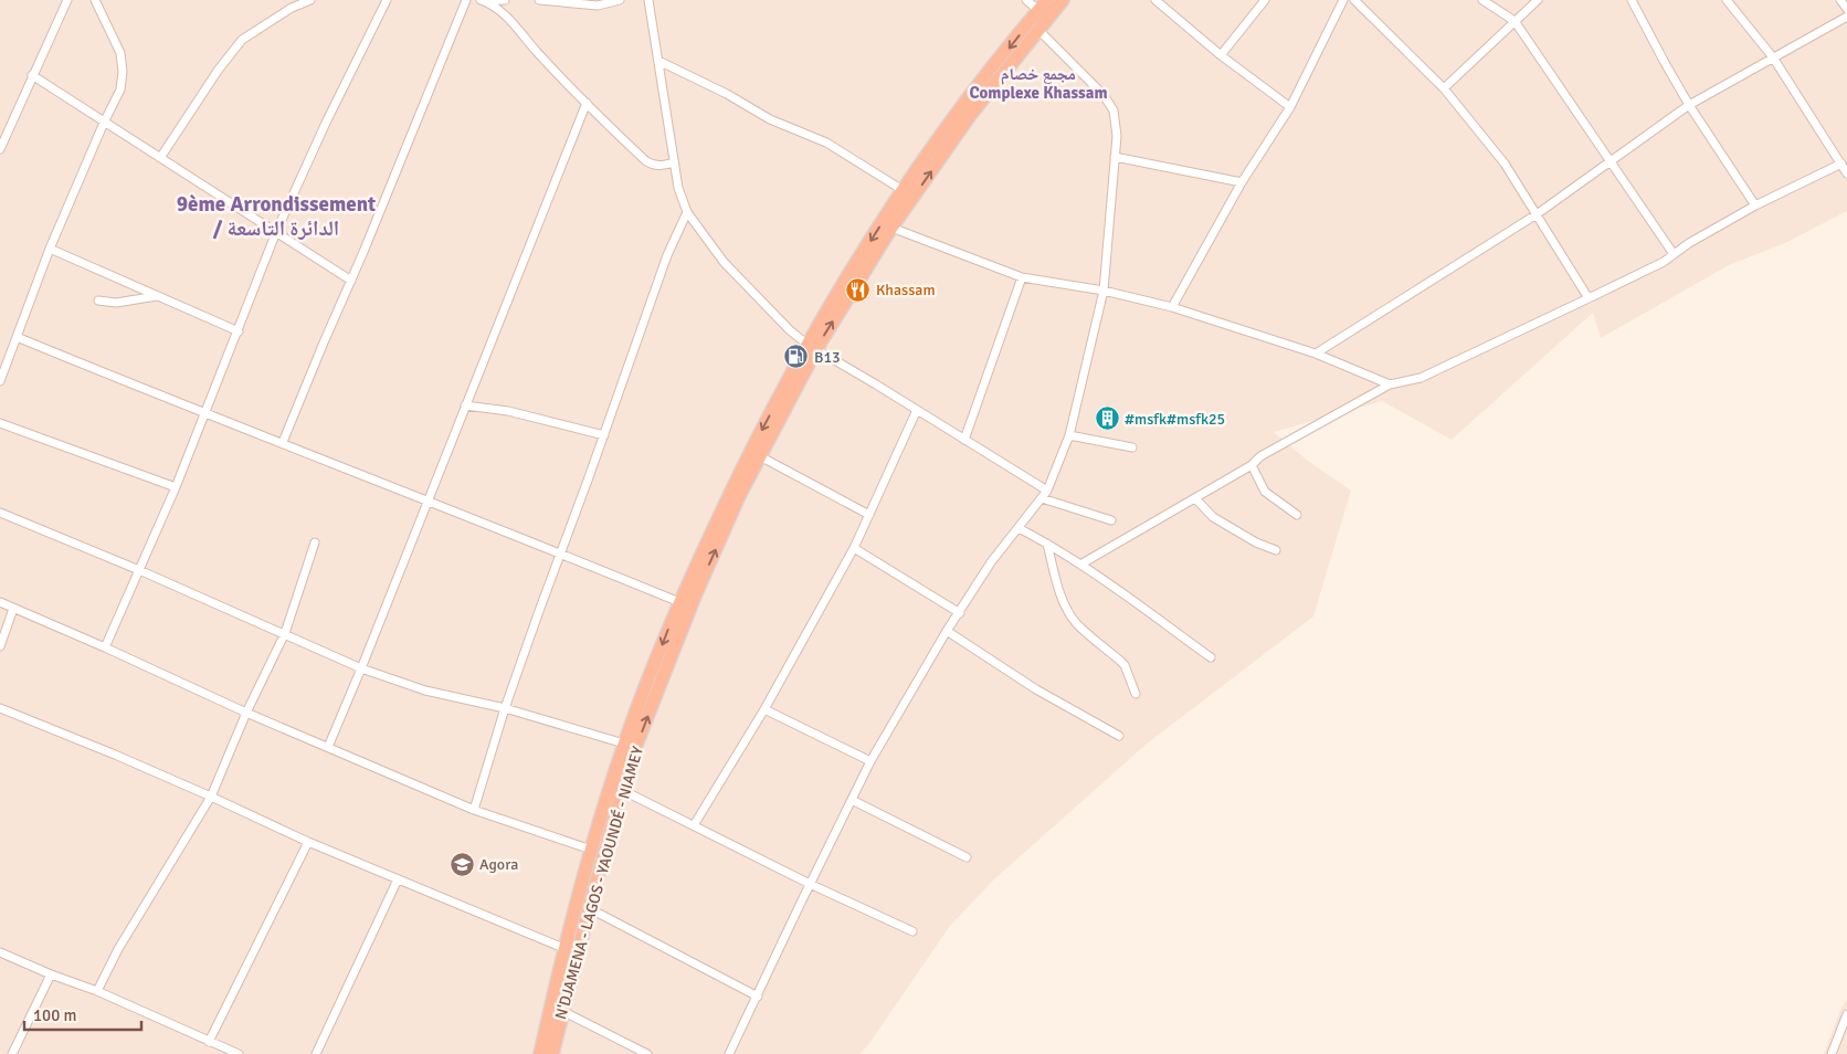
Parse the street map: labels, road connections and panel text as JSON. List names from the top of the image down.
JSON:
{
  "streets": {
    "highway": ["N'DJAMENA - LAGOS - YAOUNDÉ - NIAMEY"]
  },
  "districts": ["مجمع خصام Complexe Khassam", "9ème Arrondissement / الدائرة التاسعة"],
  "places": {
    "restaurant": ["Khassam"],
    "fuel station": ["B13"],
    "building": ["#msfk#msfk25"],
    "school or university": ["Agora"]
  },
  "scale_bar": "100 m"
}
